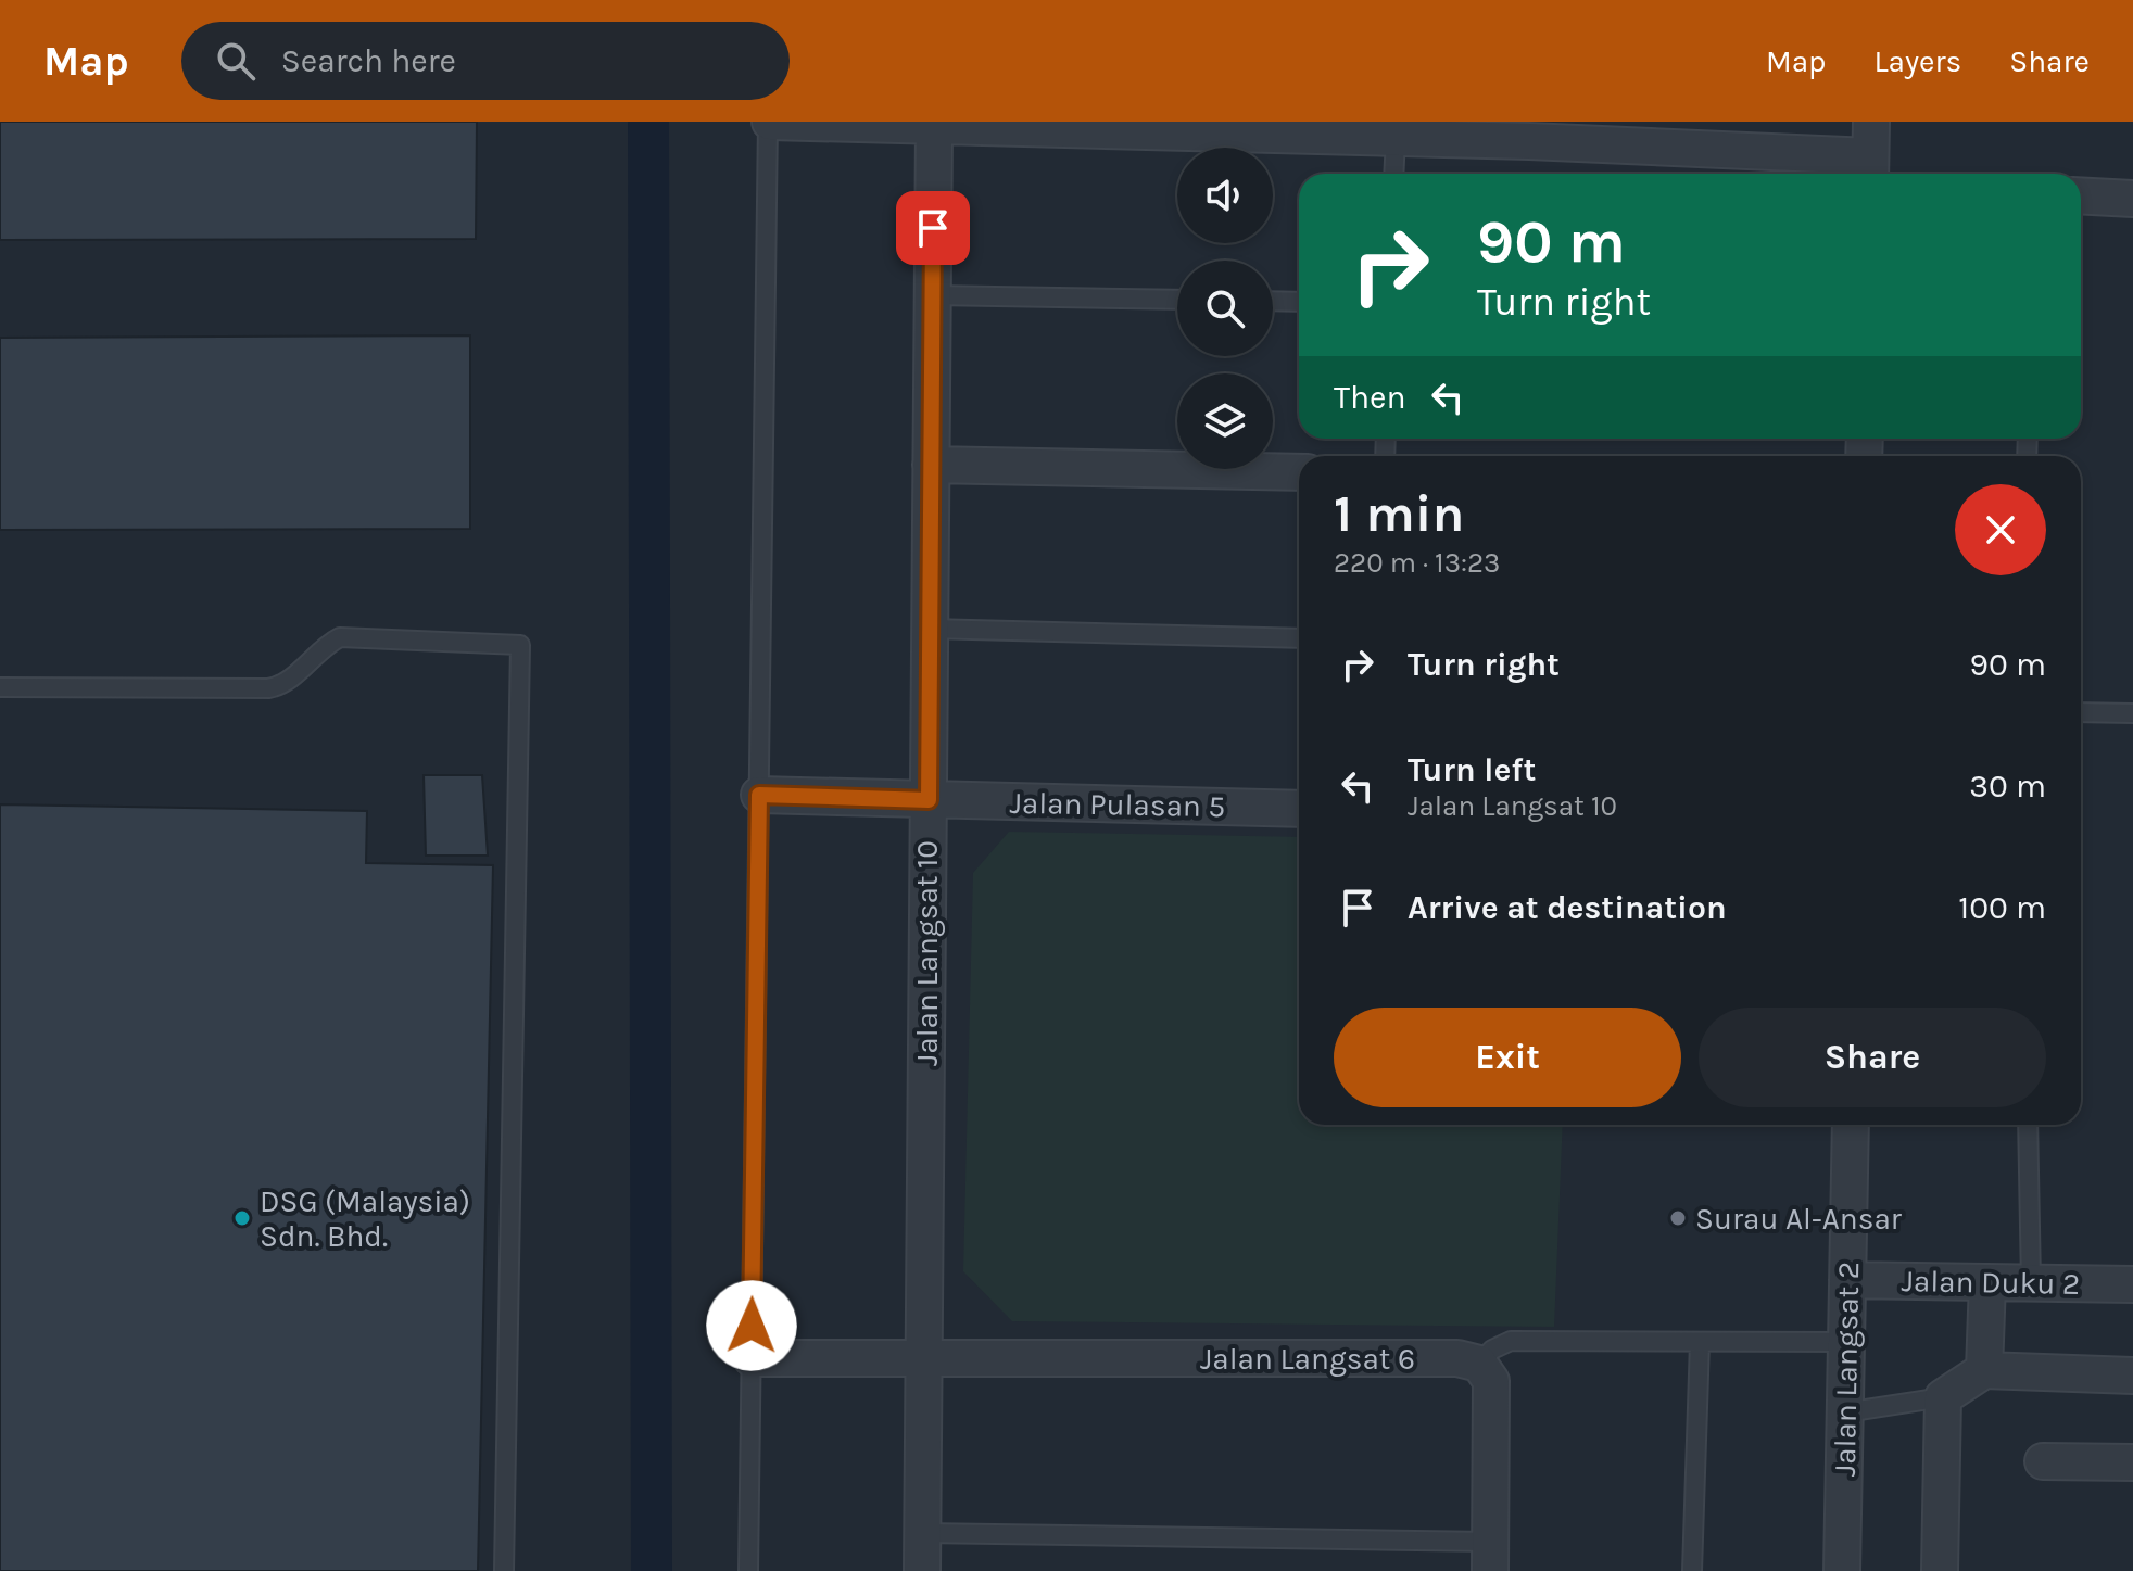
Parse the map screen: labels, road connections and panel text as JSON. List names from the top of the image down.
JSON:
{
  "streets": {
    "street": [
      "Jalan Pulasan 5",
      "Jalan Langsat 10",
      "Jalan Duku 2",
      "Jalan Langsat 6",
      "Jalan Langsat 2"
    ]
  },
  "crossings": [
    ["Jalan Pulasan 5", "Jalan Langsat 10"],
    ["Jalan Langsat 10", "Jalan Langsat 6"],
    ["Jalan Duku 2", "Jalan Langsat 2"]
  ],
  "places": ["DSG (Malaysia) Sdn. Bhd.", "Surau Al-Ansar"],
  "page": {
    "header": "Map",
    "search": "Search here",
    "nav": ["Map", "Layers", "Share"],
    "turn": ["90 m", "Turn right"],
    "then": "Then",
    "heading": ["1 min", "220 m · 13:23"],
    "list": [
      {
        "name": "Turn right",
        "value": "90 m"
      },
      {
        "name": "Turn left",
        "note": "Jalan Langsat 10",
        "value": "30 m"
      },
      {
        "name": "Arrive at destination",
        "value": "100 m"
      }
    ],
    "buttons": ["Exit", "Share"]
  }
}
